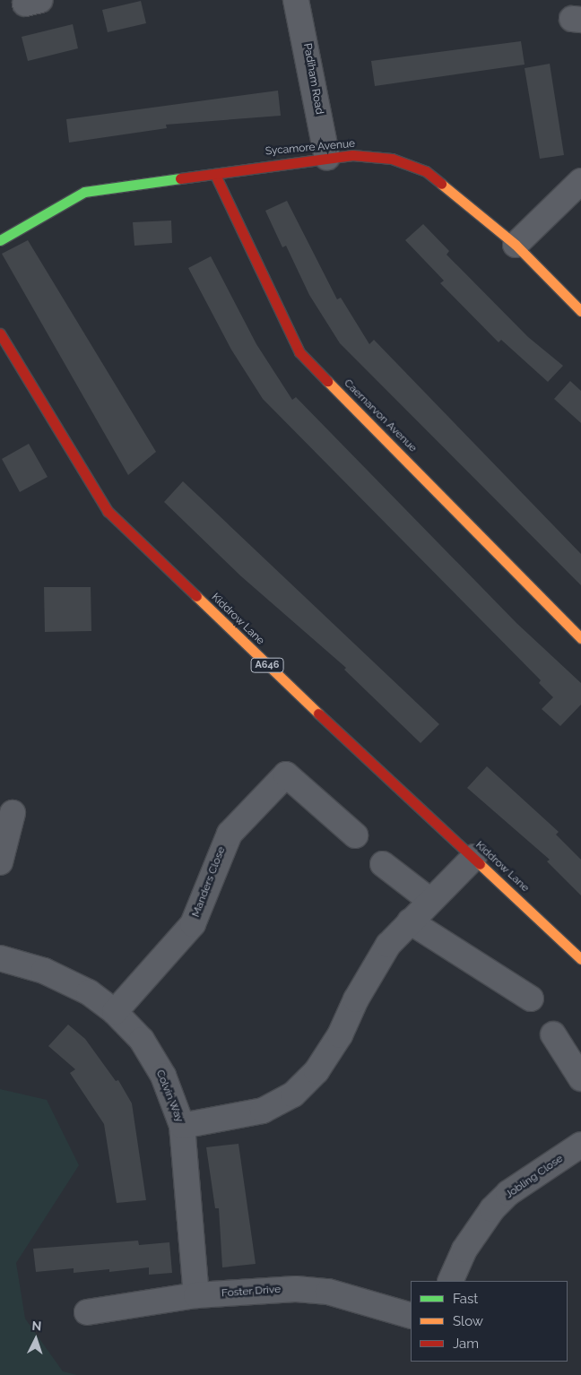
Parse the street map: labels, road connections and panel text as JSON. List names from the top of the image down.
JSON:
{
  "streets": {
    "street": [
      "Padiham Road",
      "Sycamore Avenue",
      "Caernarvon Avenue",
      "Kiddrow Lane",
      "A646",
      "Manders Close",
      "Colvin Way",
      "Jobling Close",
      "Foster Drive"
    ]
  },
  "crossings": [
    ["Padiham Road", "Sycamore Avenue"],
    ["Sycamore Avenue", "Caernarvon Avenue"],
    ["Manders Close", "Colvin Way"],
    ["Colvin Way", "Foster Drive"]
  ],
  "legend": ["Fast", "Slow", "Jam"],
  "north": "top"
}
